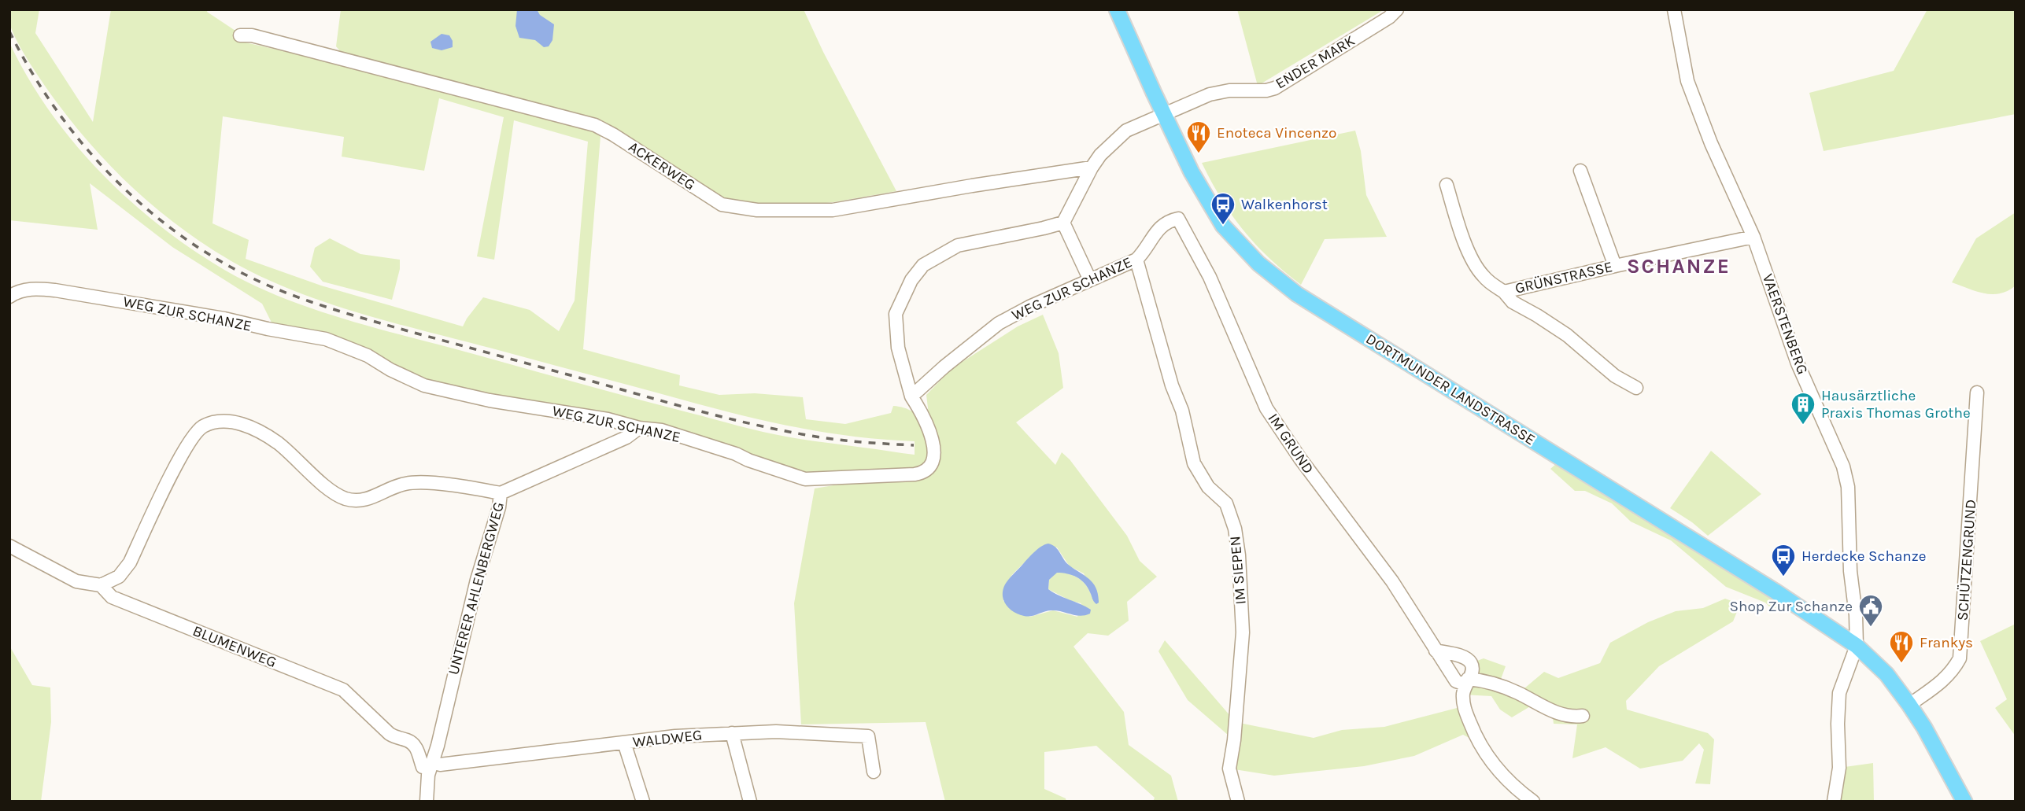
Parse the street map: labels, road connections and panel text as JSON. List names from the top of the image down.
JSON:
{
  "streets": {
    "main road": ["DORTMUNDER LANDSTRASSE"],
    "street": [
      "ENDER MARK",
      "ACKERWEG",
      "GRÜNSTRASSE",
      "WEG ZUR SCHANZE",
      "VAERSTENBERG",
      "IM GRUND",
      "SCHÜTZENGRUND",
      "IM SIEPEN",
      "UNTERER AHLENBERGWEG",
      "BLUMENWEG",
      "WALDWEG"
    ]
  },
  "crossings": [
    ["ENDER MARK", "ACKERWEG"],
    ["ENDER MARK", "DORTMUNDER LANDSTRASSE"],
    ["GRÜNSTRASSE", "VAERSTENBERG"],
    ["WEG ZUR SCHANZE", "IM GRUND"],
    ["WEG ZUR SCHANZE", "IM SIEPEN"],
    ["WEG ZUR SCHANZE", "UNTERER AHLENBERGWEG"],
    ["VAERSTENBERG", "DORTMUNDER LANDSTRASSE"],
    ["DORTMUNDER LANDSTRASSE", "SCHÜTZENGRUND"],
    ["UNTERER AHLENBERGWEG", "BLUMENWEG"],
    ["UNTERER AHLENBERGWEG", "WALDWEG"],
    ["BLUMENWEG", "WALDWEG"]
  ],
  "districts": ["SCHANZE"],
  "places": {
    "restaurant": ["Enoteca Vincenzo", "Frankys"],
    "bus stop": ["Walkenhorst", "Herdecke Schanze"],
    "building": ["Hausärztliche Praxis Thomas Grothe"],
    "public building": ["Shop Zur Schanze"]
  }
}
